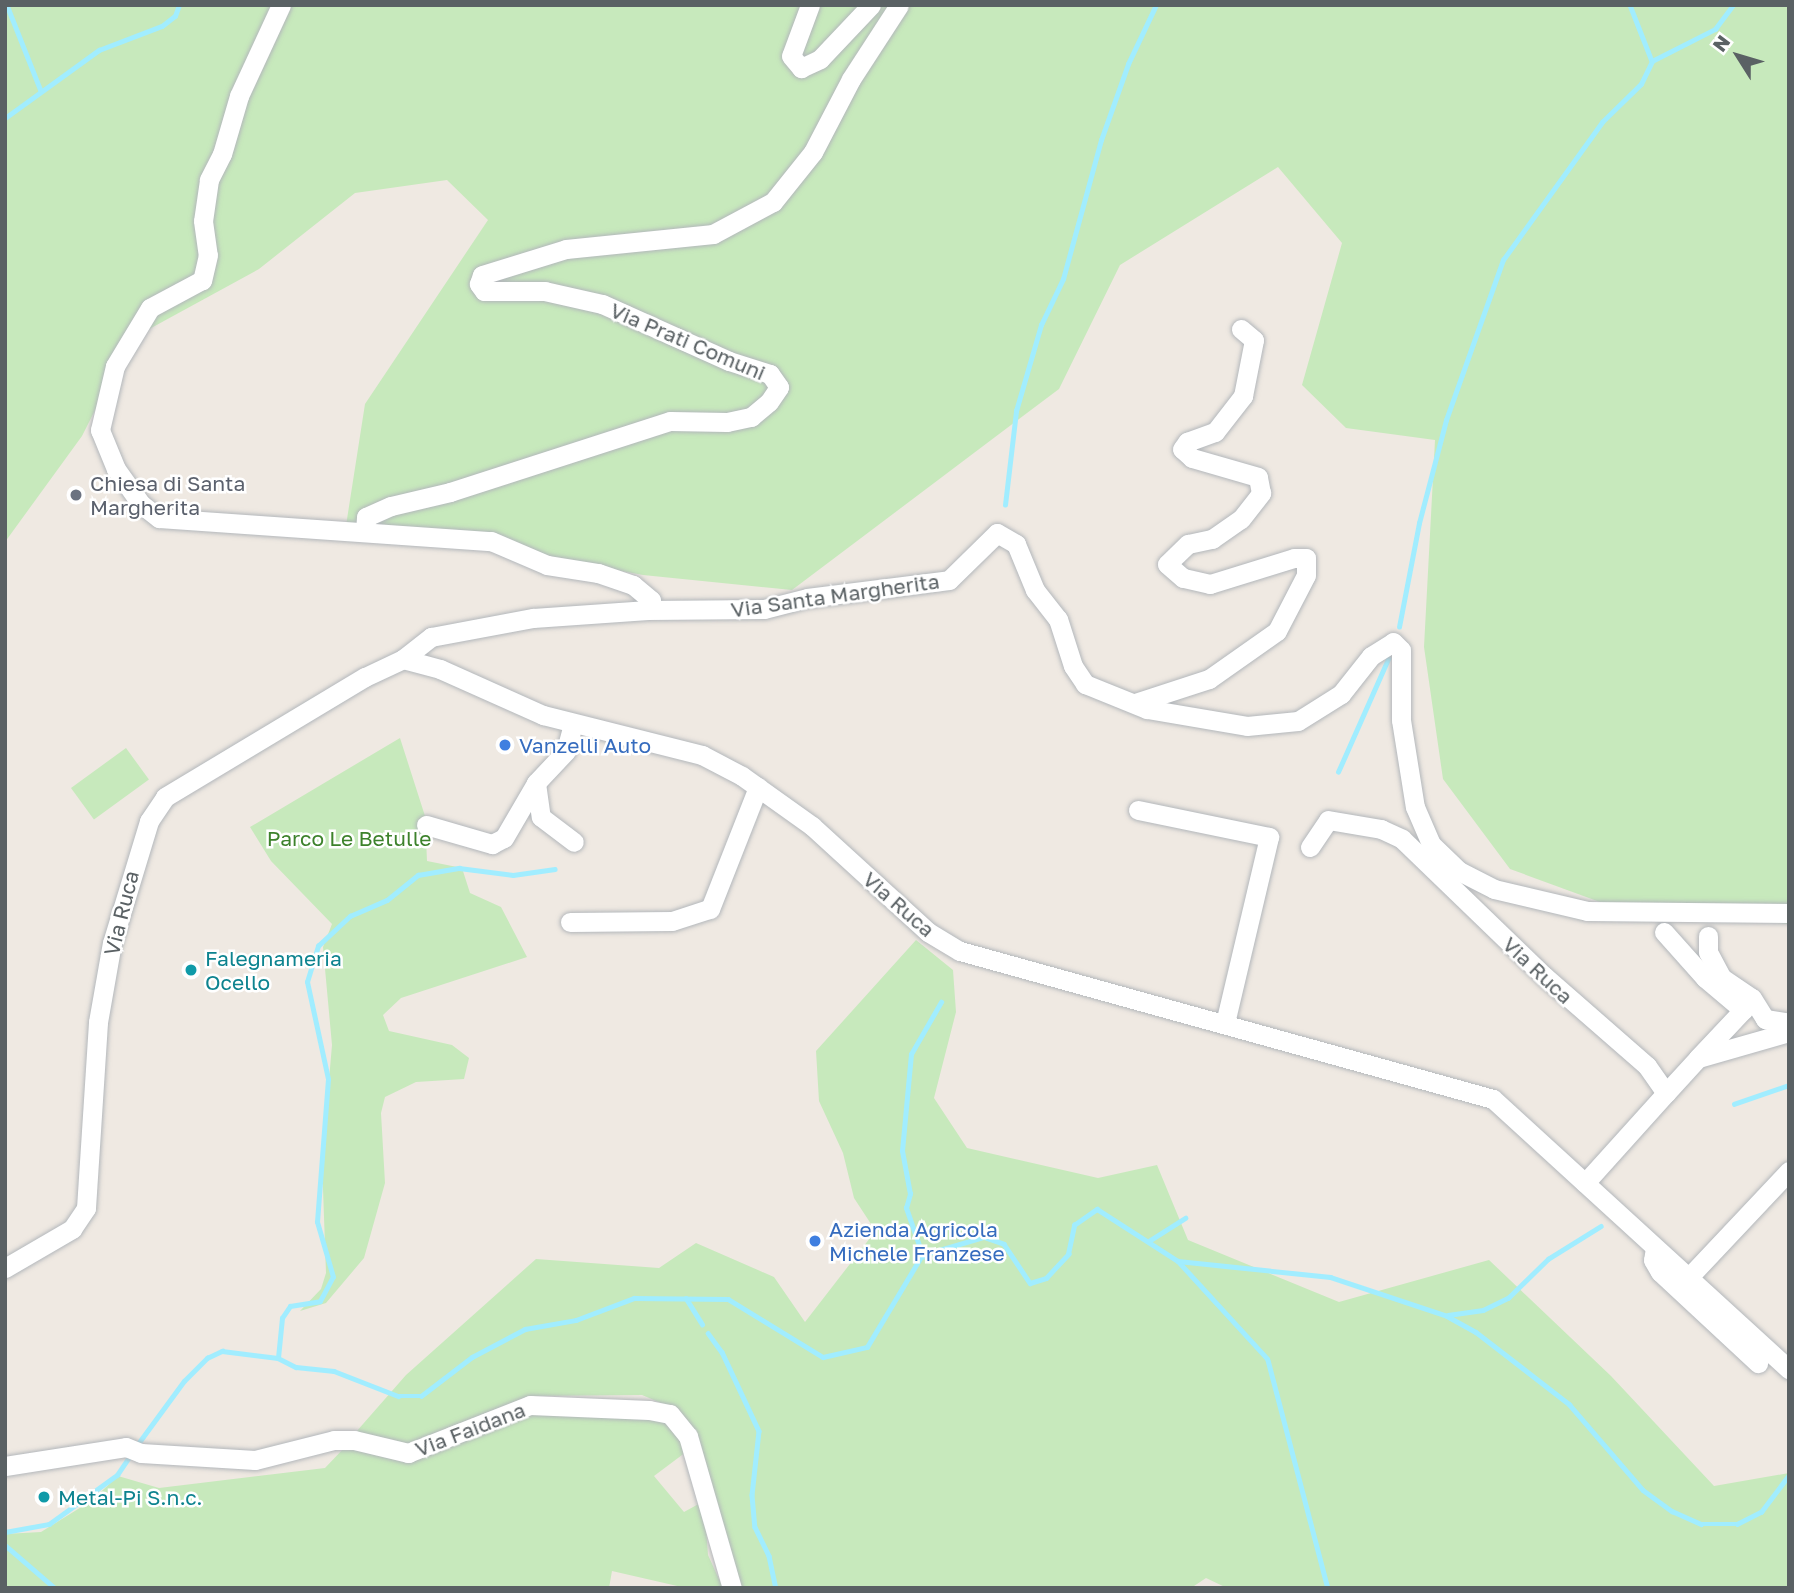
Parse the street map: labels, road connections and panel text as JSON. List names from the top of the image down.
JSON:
{
  "streets": {
    "street": [
      "Via Prati Comuni",
      "Via Santa Margherita",
      "Via Ruca",
      "Via Faidana"
    ]
  },
  "crossings": [
    ["Via Santa Margherita", "Via Ruca"]
  ],
  "parks": ["Parco Le Betulle"],
  "places": [
    "Chiesa di Santa Margherita",
    "Vanzelli Auto",
    "Falegnameria Ocello",
    "Azienda Agricola Michele Franzese",
    "Metal-Pi S.n.c."
  ],
  "north": "top left"
}
